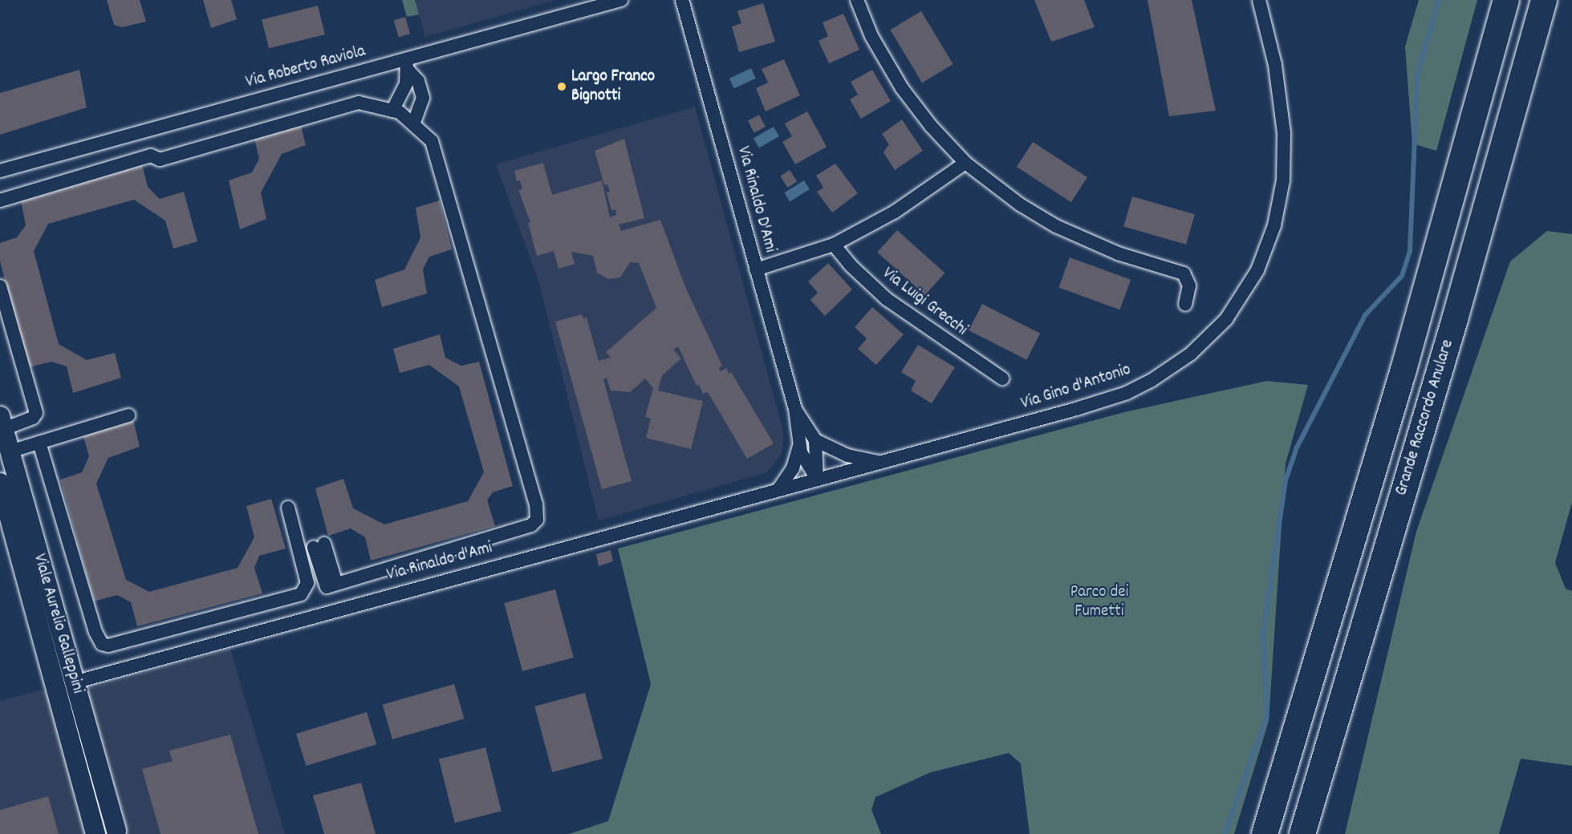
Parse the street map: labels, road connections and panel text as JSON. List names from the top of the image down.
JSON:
{
  "streets": {
    "highway": ["Grande Raccordo Anulare"],
    "street": [
      "Via Roberto Raviola",
      "Via Rinaldo D'Ami",
      "Via Luigi Grecchi",
      "Via Gino d'Antonio",
      "Via Rinaldo d'Ami",
      "Viale Aurelio Galleppini"
    ]
  },
  "crossings": [
    ["Via Rinaldo D'Ami", "Via Gino d'Antonio"],
    ["Via Rinaldo D'Ami", "Via Rinaldo d'Ami"],
    ["Via Gino d'Antonio", "Via Rinaldo d'Ami"],
    ["Via Rinaldo d'Ami", "Viale Aurelio Galleppini"]
  ],
  "parks": ["Parco dei Fumetti"],
  "places": ["Largo Franco Bignotti"]
}
